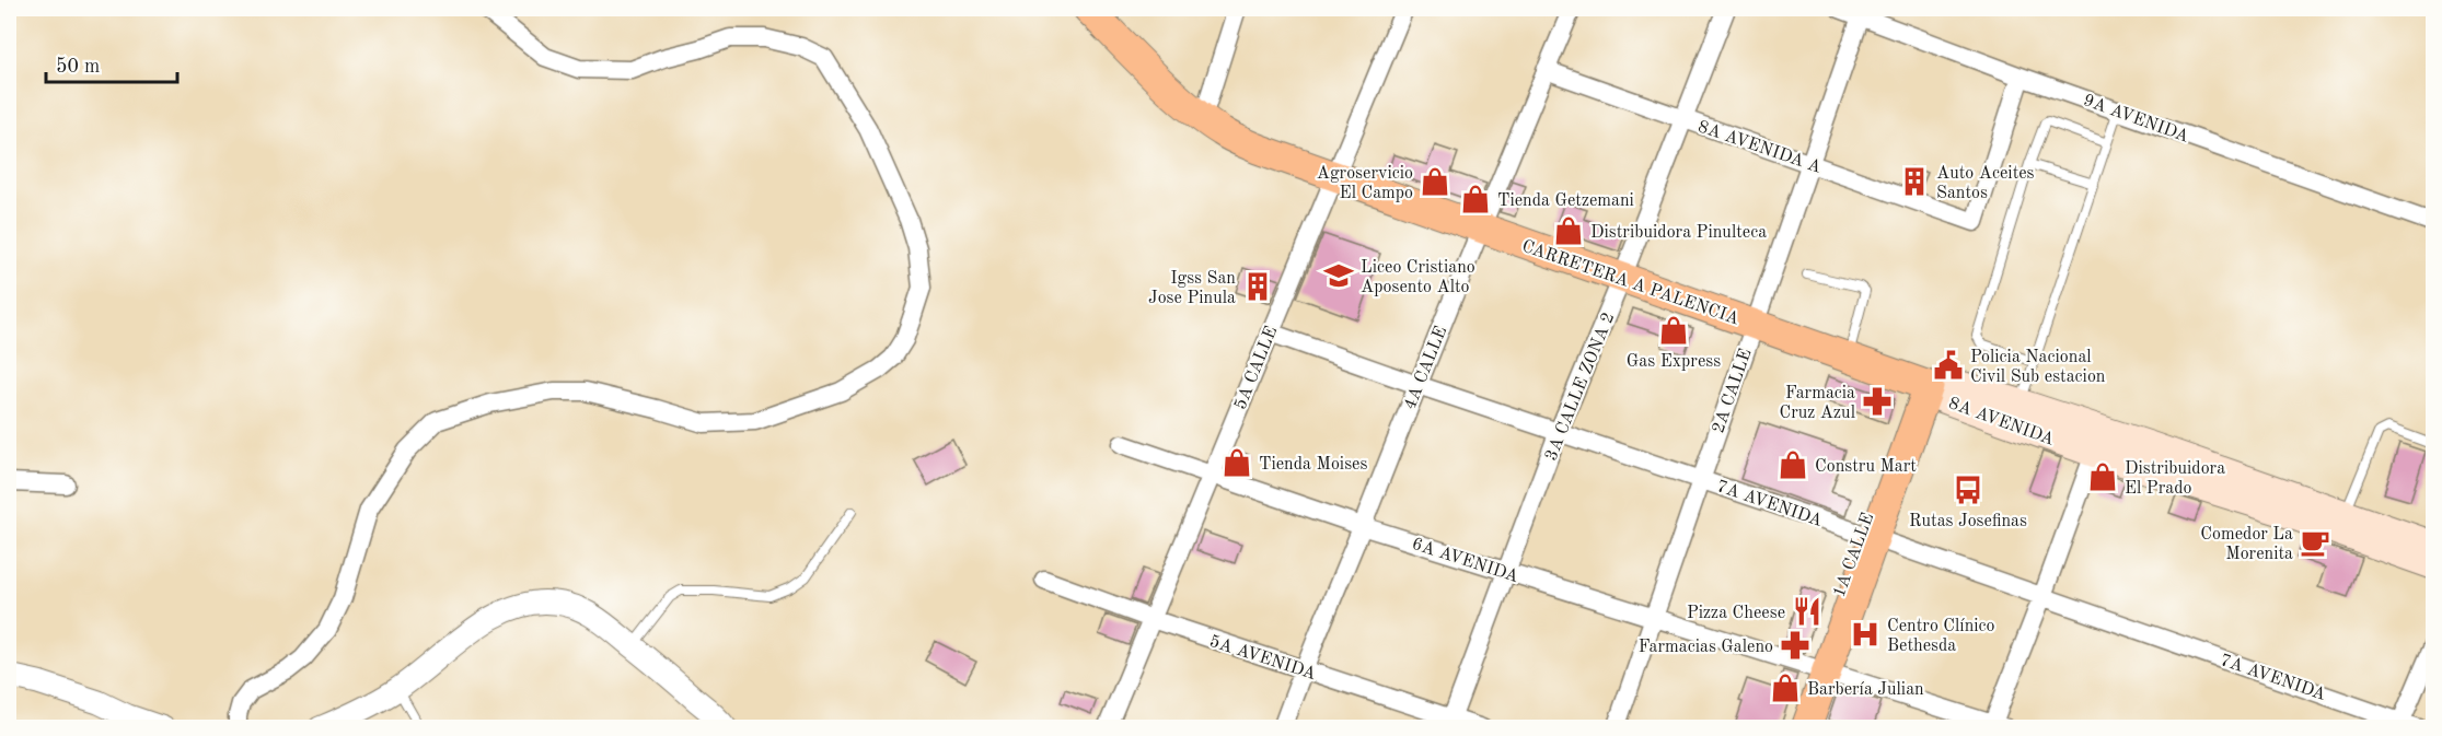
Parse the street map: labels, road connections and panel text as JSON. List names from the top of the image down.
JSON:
{
  "streets": {
    "main road": ["CARRETERA A PALENCIA", "8A AVENIDA", "1A CALLE"],
    "street": [
      "9A AVENIDA",
      "8A AVENIDA A",
      "5A CALLE",
      "4A CALLE",
      "3A CALLE ZONA 2",
      "2A CALLE",
      "7A AVENIDA",
      "6A AVENIDA",
      "5A AVENIDA"
    ]
  },
  "crossings": [
    ["9A AVENIDA", "8A AVENIDA A"],
    ["9A AVENIDA", "2A CALLE"],
    ["8A AVENIDA A", "4A CALLE"],
    ["8A AVENIDA A", "3A CALLE ZONA 2"],
    ["8A AVENIDA A", "2A CALLE"],
    ["CARRETERA A PALENCIA", "5A CALLE"],
    ["CARRETERA A PALENCIA", "4A CALLE"],
    ["CARRETERA A PALENCIA", "3A CALLE ZONA 2"],
    ["CARRETERA A PALENCIA", "2A CALLE"],
    ["CARRETERA A PALENCIA", "8A AVENIDA"],
    ["CARRETERA A PALENCIA", "1A CALLE"],
    ["5A CALLE", "7A AVENIDA"],
    ["5A CALLE", "6A AVENIDA"],
    ["5A CALLE", "5A AVENIDA"],
    ["4A CALLE", "7A AVENIDA"],
    ["4A CALLE", "6A AVENIDA"],
    ["4A CALLE", "5A AVENIDA"],
    ["3A CALLE ZONA 2", "7A AVENIDA"],
    ["3A CALLE ZONA 2", "6A AVENIDA"],
    ["3A CALLE ZONA 2", "5A AVENIDA"],
    ["2A CALLE", "7A AVENIDA"],
    ["2A CALLE", "6A AVENIDA"],
    ["8A AVENIDA", "1A CALLE"],
    ["7A AVENIDA", "1A CALLE"],
    ["1A CALLE", "6A AVENIDA"]
  ],
  "places": {
    "shop": [
      "Agroservicio El Campo",
      "Tienda Getzemani",
      "Distribuidora Pinulteca",
      "Gas Express",
      "Tienda Moises",
      "Constru Mart",
      "Distribuidora El Prado",
      "Barbería Julian"
    ],
    "building": ["Auto Aceites Santos", "Igss San Jose Pinula"],
    "school or university": ["Liceo Cristiano Aposento Alto"],
    "public building": ["Policia Nacional Civil Sub estacion"],
    "pharmacy": ["Farmacia Cruz Azul", "Farmacias Galeno"],
    "bus stop": ["Rutas Josefinas"],
    "cafe": ["Comedor La Morenita"],
    "restaurant": ["Pizza Cheese"],
    "hospital": ["Centro Clínico Bethesda"]
  },
  "scale_bar": "50 m"
}
